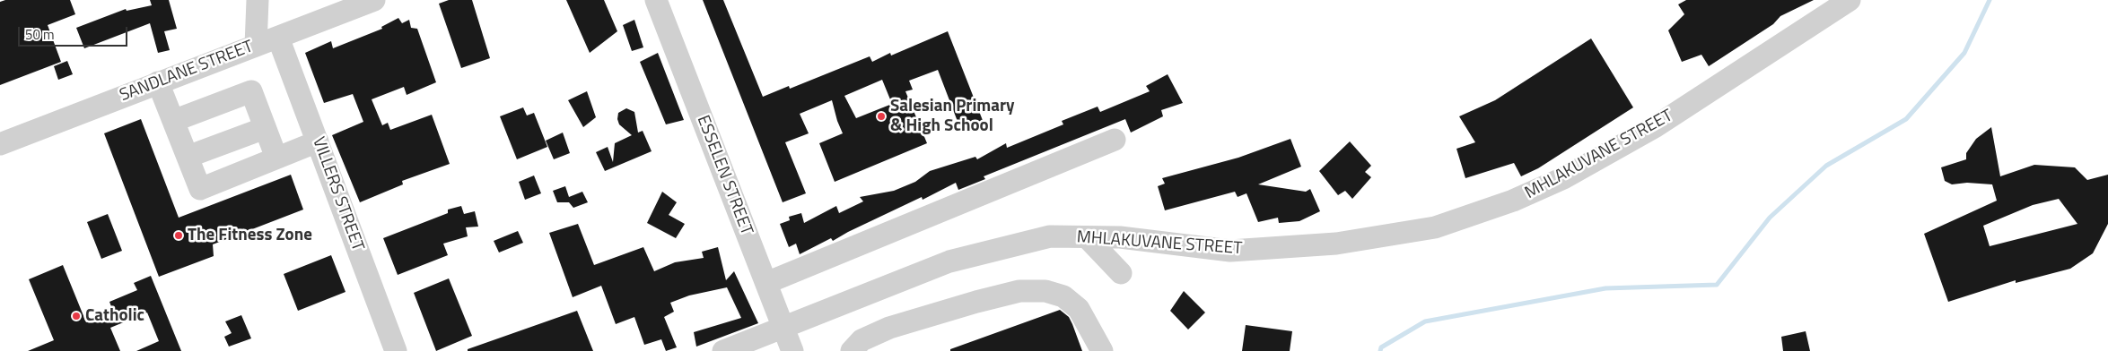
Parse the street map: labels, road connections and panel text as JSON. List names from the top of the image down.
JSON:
{
  "streets": {
    "street": [
      "SANDLANE STREET",
      "MHLAKUVANE STREET",
      "ESSELEN STREET",
      "VILLERS STREET"
    ]
  },
  "crossings": [
    ["SANDLANE STREET", "VILLERS STREET"],
    ["MHLAKUVANE STREET", "ESSELEN STREET"]
  ],
  "places": ["Salesian Primary & High School", "The Fitness Zone", "Catholic"],
  "scale_bar": "50 m"
}
